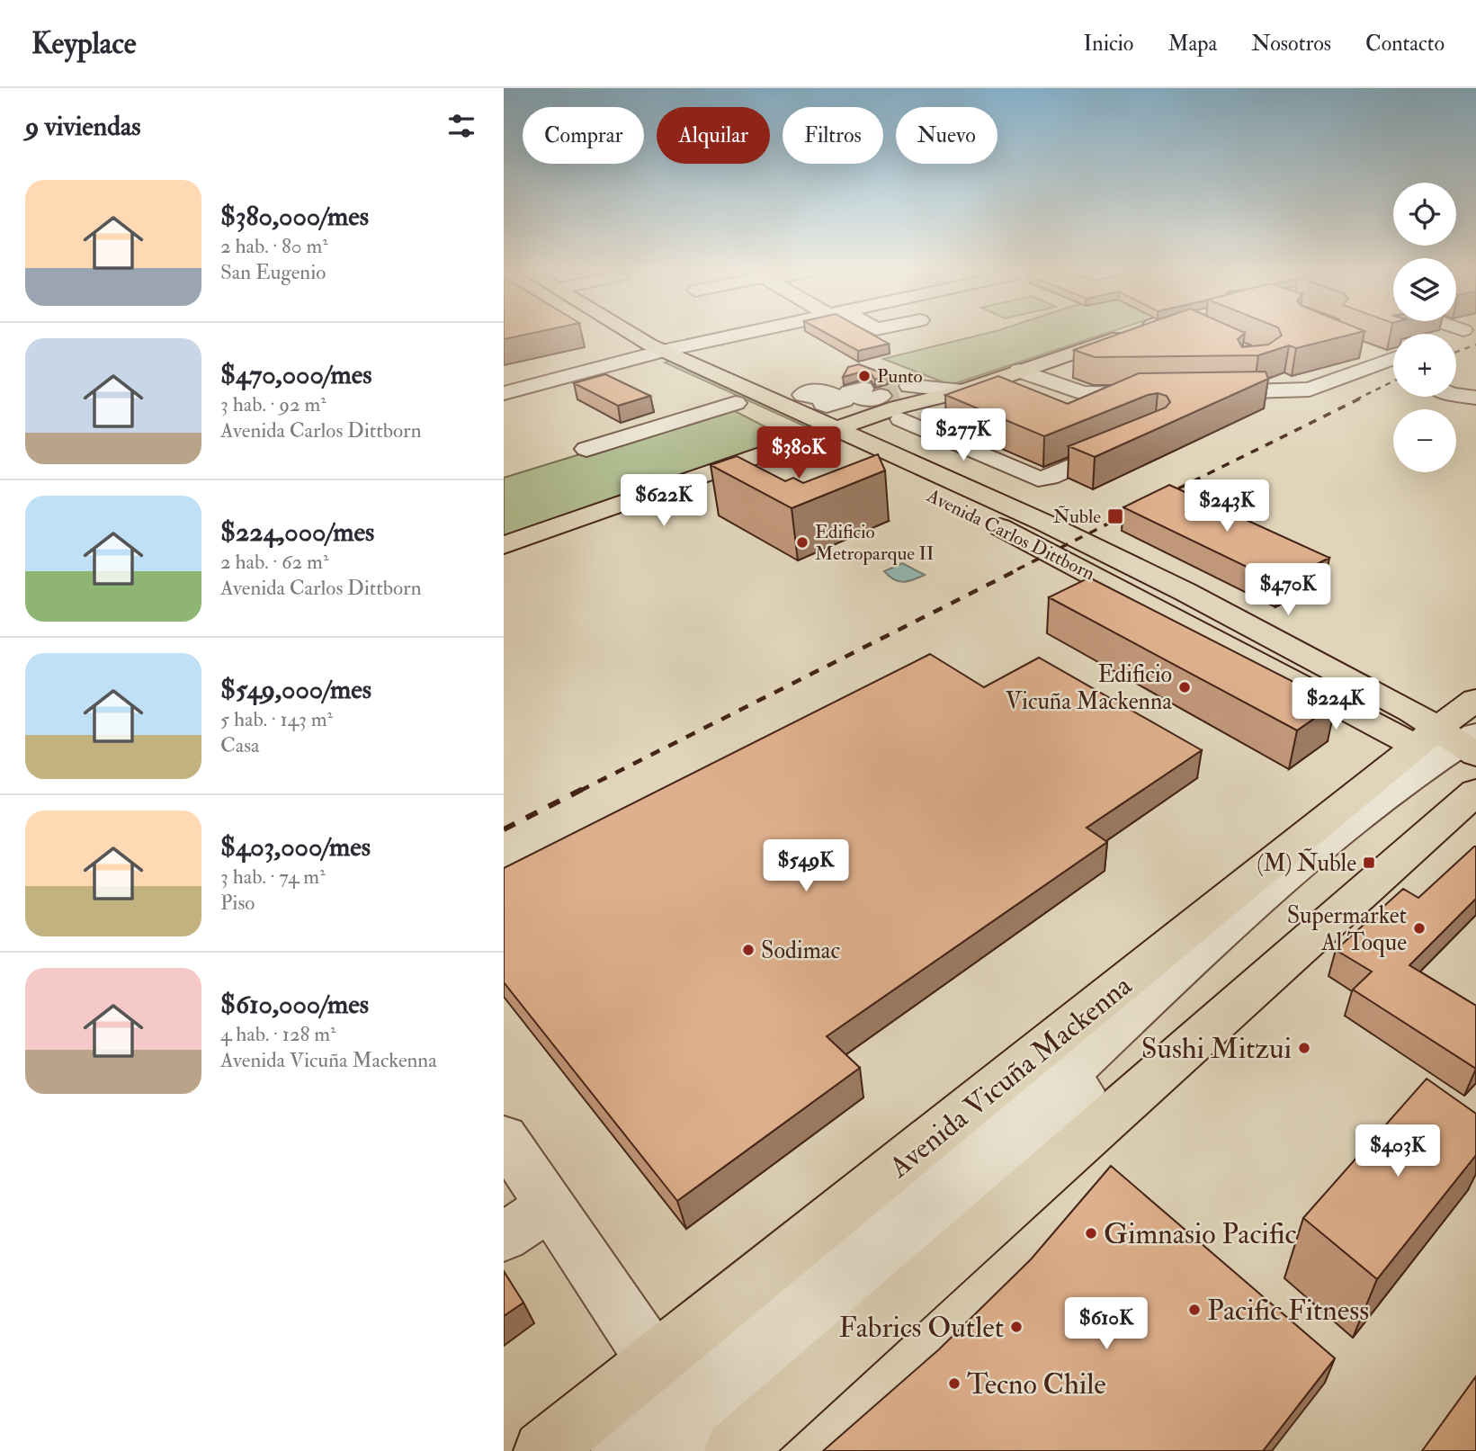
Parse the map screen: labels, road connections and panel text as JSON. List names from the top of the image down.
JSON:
{
  "streets": {
    "main road": ["Avenida Carlos Dittborn", "Avenida Vicuña Mackenna"]
  },
  "crossings": [
    ["Avenida Carlos Dittborn", "Avenida Vicuña Mackenna"]
  ],
  "places": {
    "other": [
      "Punto",
      "Edificio Metroparque II",
      "Edificio Vicuña Mackenna",
      "Supermarket Al Toque",
      "Sodimac",
      "Sushi Mitzui",
      "Gimnasio Pacific",
      "Pacific Fitness",
      "Fabrics Outlet",
      "Tecno Chile"
    ],
    "transit": ["Ñuble", "(M) Ñuble"]
  },
  "page": {
    "header": "Keyplace",
    "nav": [
      "Inicio",
      "Mapa",
      "Nosotros",
      "Contacto"
    ],
    "heading": "9 viviendas",
    "chip": [
      "Comprar",
      "Alquilar",
      "Filtros",
      "Nuevo"
    ],
    "list": [
      {
        "name": "$380,000/mes",
        "note": "2 hab. · 80 m² · San Eugenio"
      },
      {
        "name": "$470,000/mes",
        "note": "3 hab. · 92 m² · Avenida Carlos Dittborn"
      },
      {
        "name": "$224,000/mes",
        "note": "2 hab. · 62 m² · Avenida Carlos Dittborn"
      },
      {
        "name": "$549,000/mes",
        "note": "5 hab. · 143 m² · Casa"
      },
      {
        "name": "$403,000/mes",
        "note": "3 hab. · 74 m² · Piso"
      },
      {
        "name": "$610,000/mes",
        "note": "4 hab. · 128 m² · Avenida Vicuña Mackenna"
      }
    ],
    "map_buttons": ["+", "−"],
    "price": [
      "$277K",
      "$380K",
      "$622K",
      "$243K",
      "$470K",
      "$224K",
      "$549K",
      "$403K",
      "$610K"
    ]
  }
}
